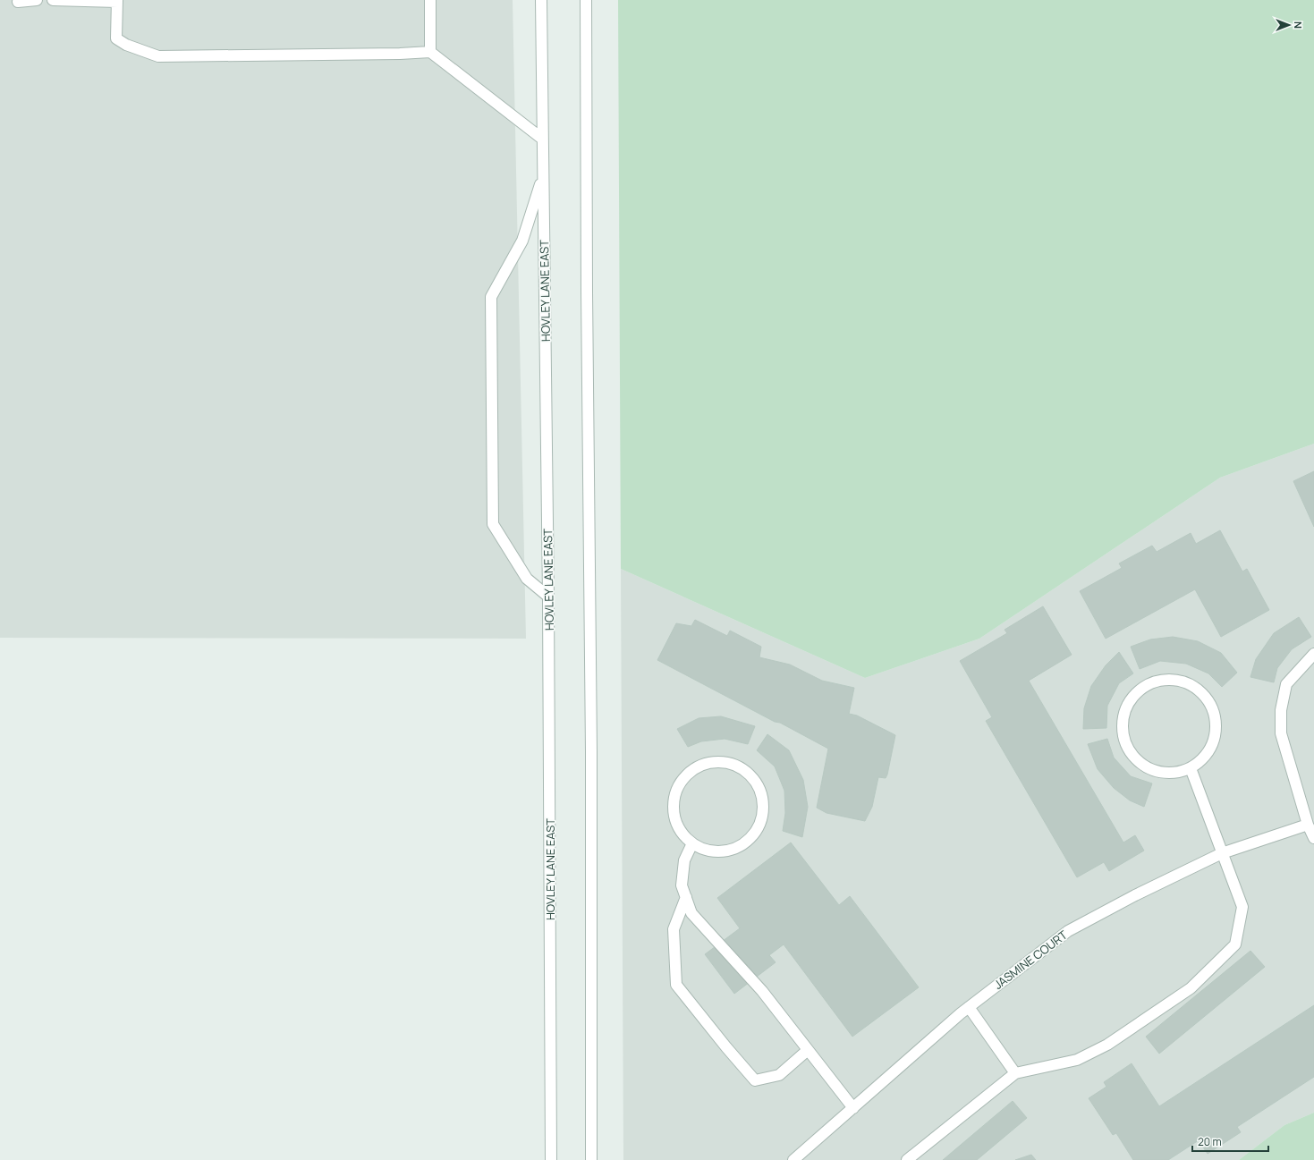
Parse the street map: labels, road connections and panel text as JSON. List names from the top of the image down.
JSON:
{
  "streets": {
    "street": ["HOVLEY LANE EAST", "JASMINE COURT"]
  },
  "scale_bar": "20 m",
  "north": "right"
}
